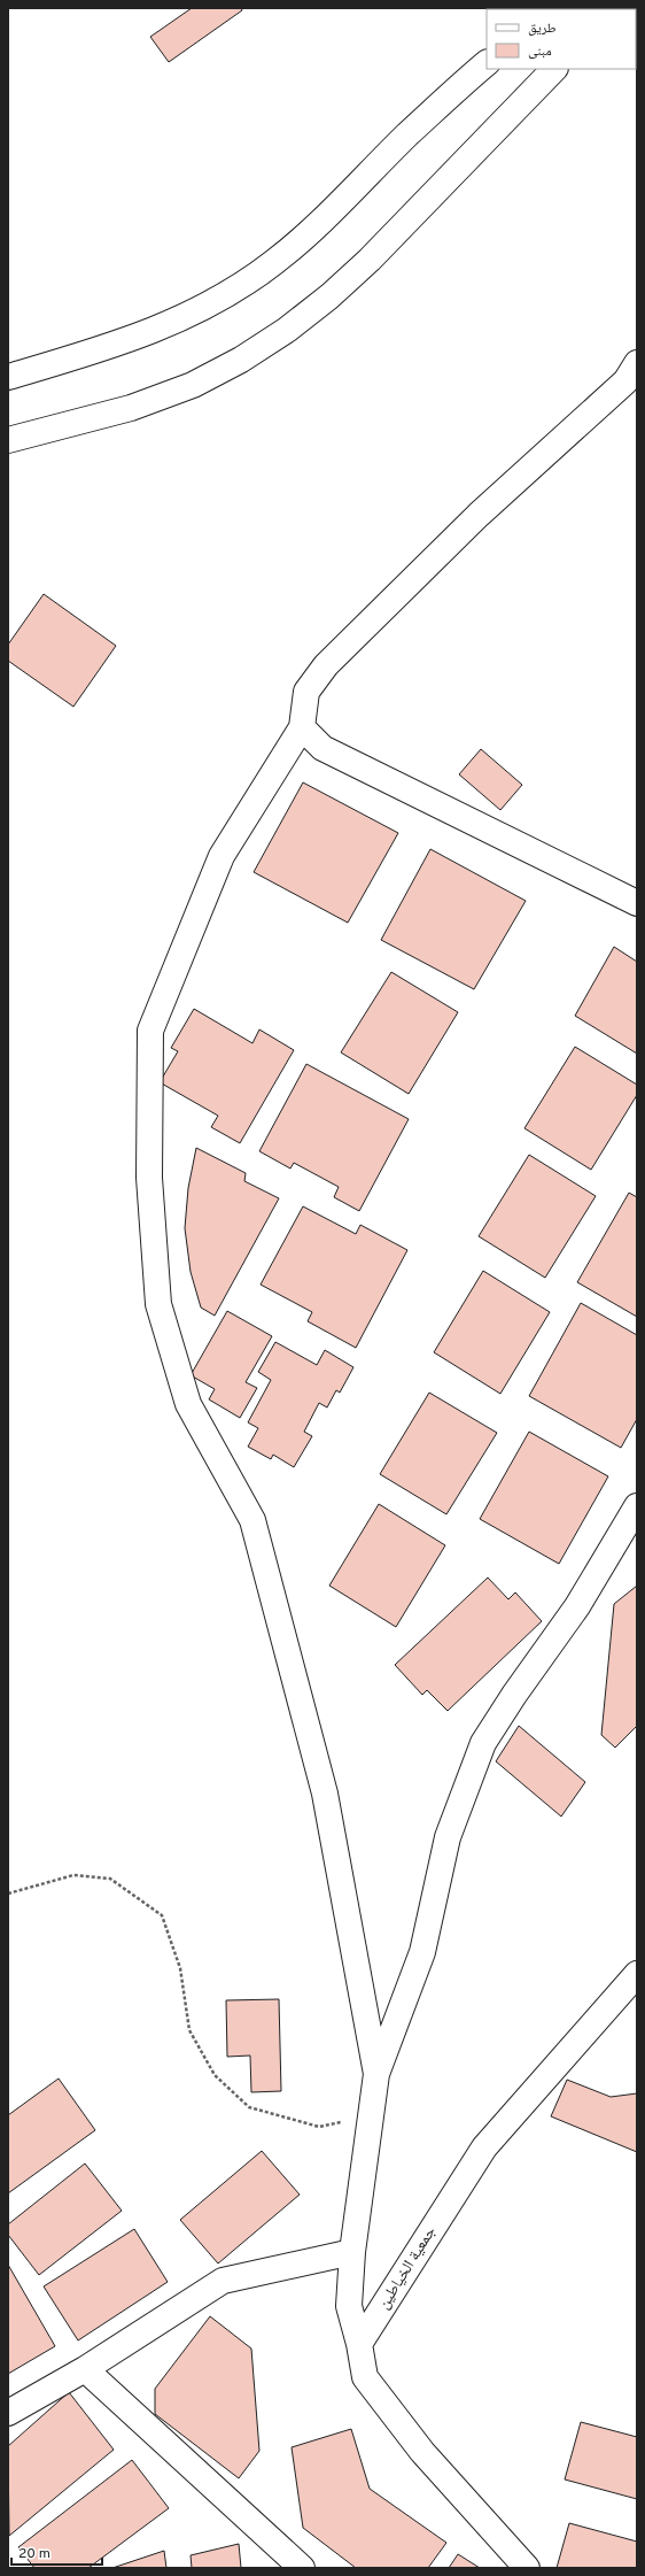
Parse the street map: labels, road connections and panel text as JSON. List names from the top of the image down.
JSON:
{
  "streets": {
    "street": ["جمعية الخياطين"]
  },
  "legend": ["طريق", "مبنى"],
  "scale_bar": "20 m"
}
